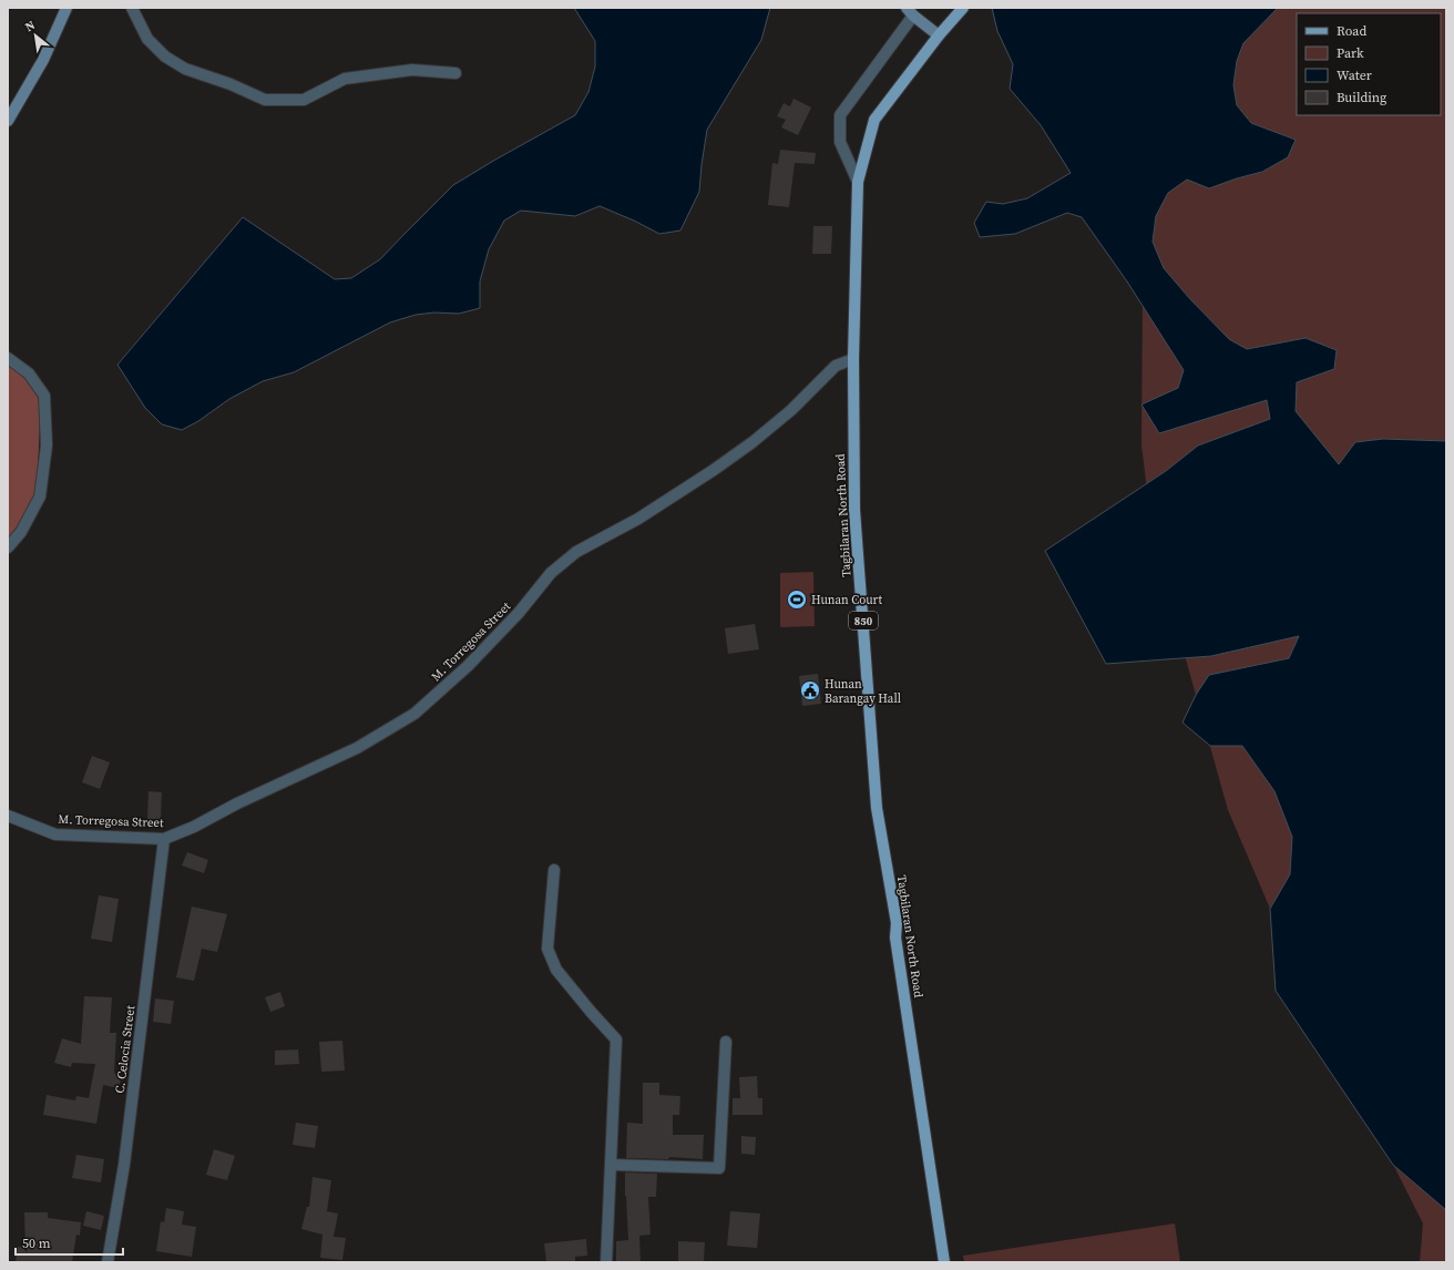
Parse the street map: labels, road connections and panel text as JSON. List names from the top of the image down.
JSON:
{
  "streets": {
    "main road": ["Tagbilaran North Road", "850"],
    "street": ["M. Torregosa Street", "C. Celocia Street"]
  },
  "crossings": [
    ["Tagbilaran North Road", "M. Torregosa Street"],
    ["M. Torregosa Street", "C. Celocia Street"]
  ],
  "places": {
    "sports": ["Hunan Court"],
    "public building": ["Hunan Barangay Hall"]
  },
  "legend": [
    "Road",
    "Park",
    "Water",
    "Building"
  ],
  "scale_bar": "50 m",
  "north": "top left"
}
